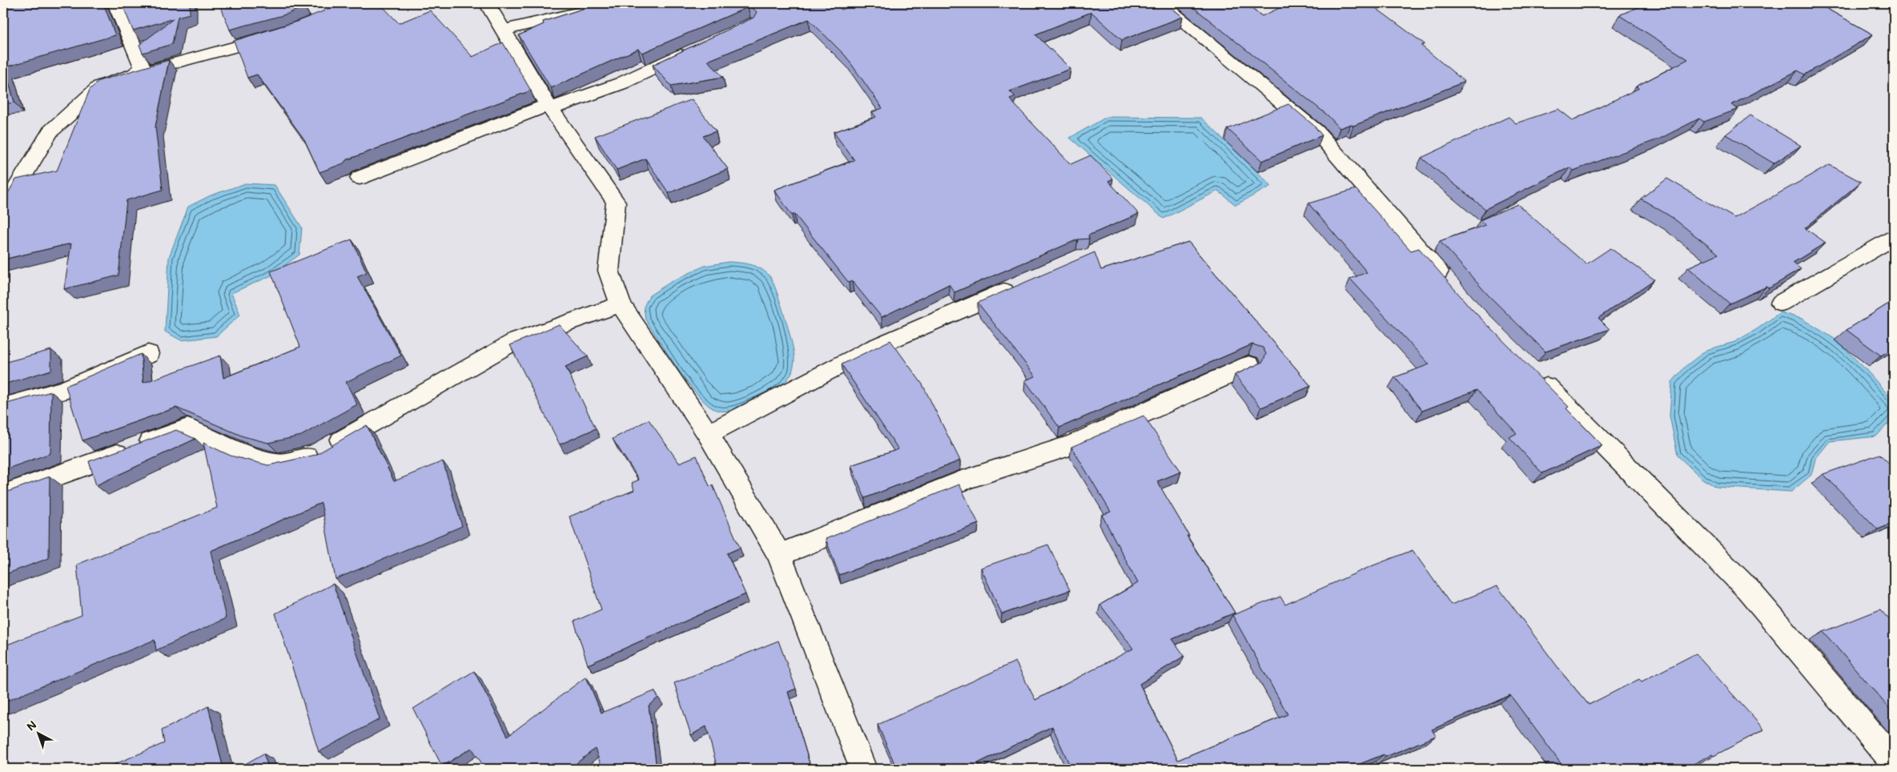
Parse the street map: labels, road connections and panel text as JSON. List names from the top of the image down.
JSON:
{
  "north": "top left"
}
